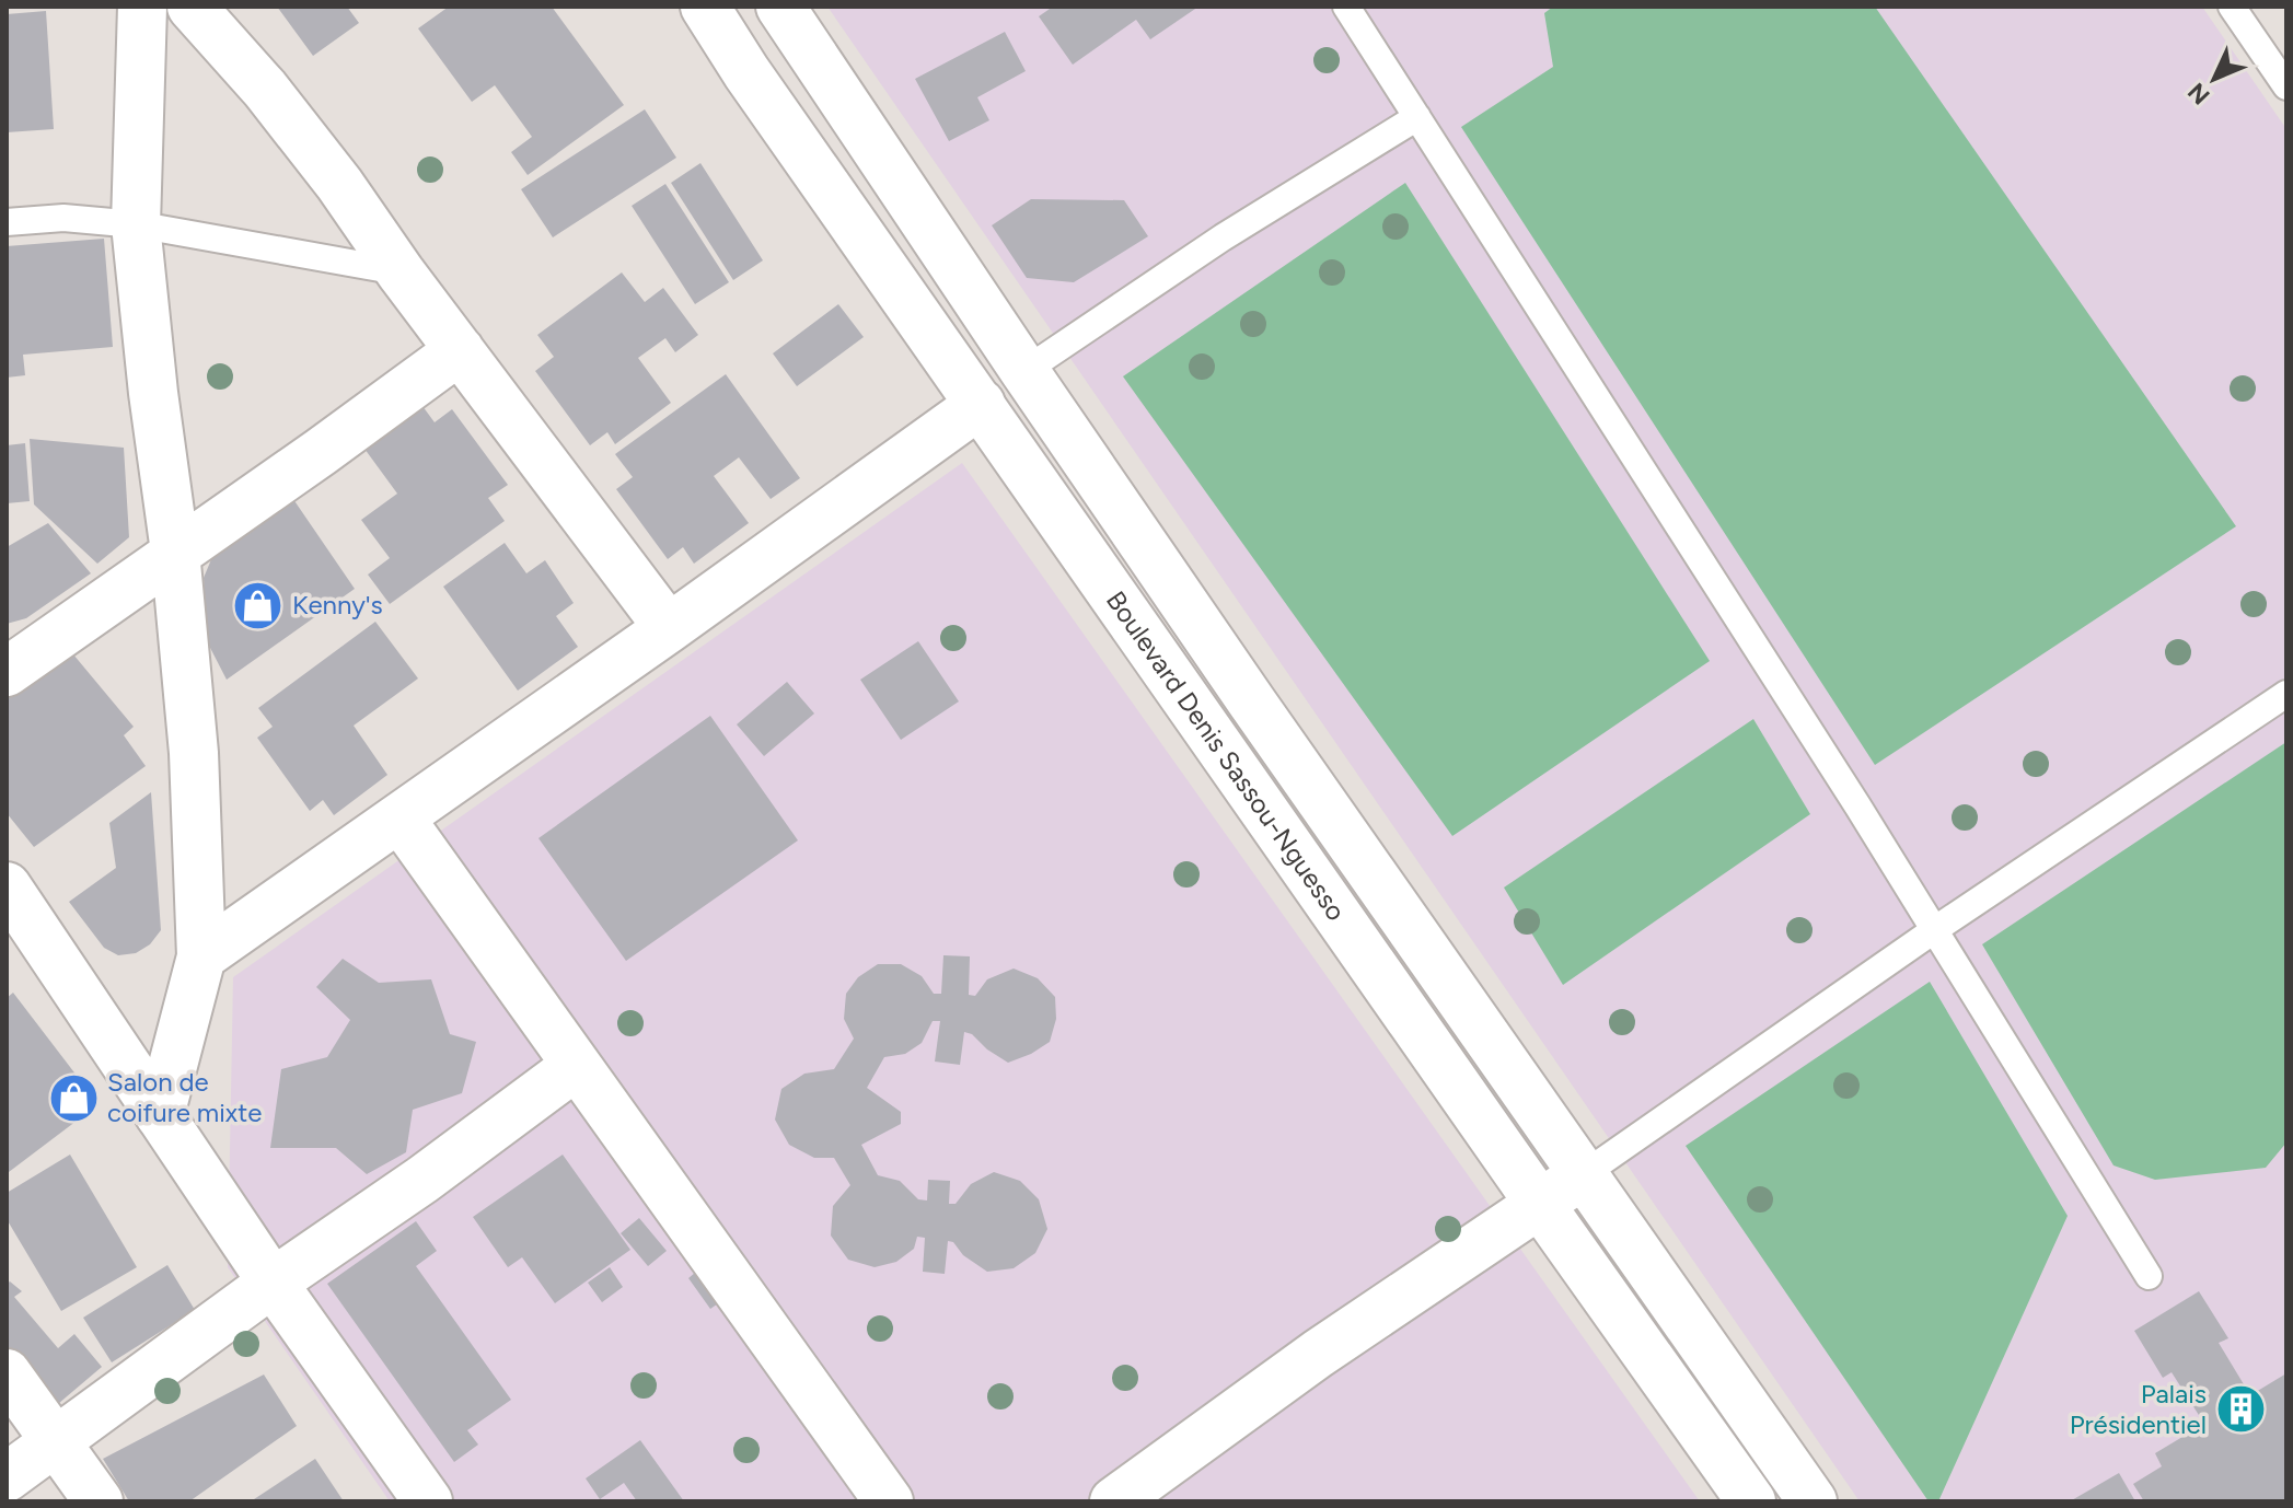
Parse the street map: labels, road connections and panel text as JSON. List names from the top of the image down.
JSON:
{
  "streets": {
    "street": ["Boulevard Denis Sassou-Nguesso"]
  },
  "places": {
    "shop": ["Kenny's", "Salon de coifure mixte"],
    "building": ["Palais Présidentiel"]
  },
  "north": "bottom left"
}
